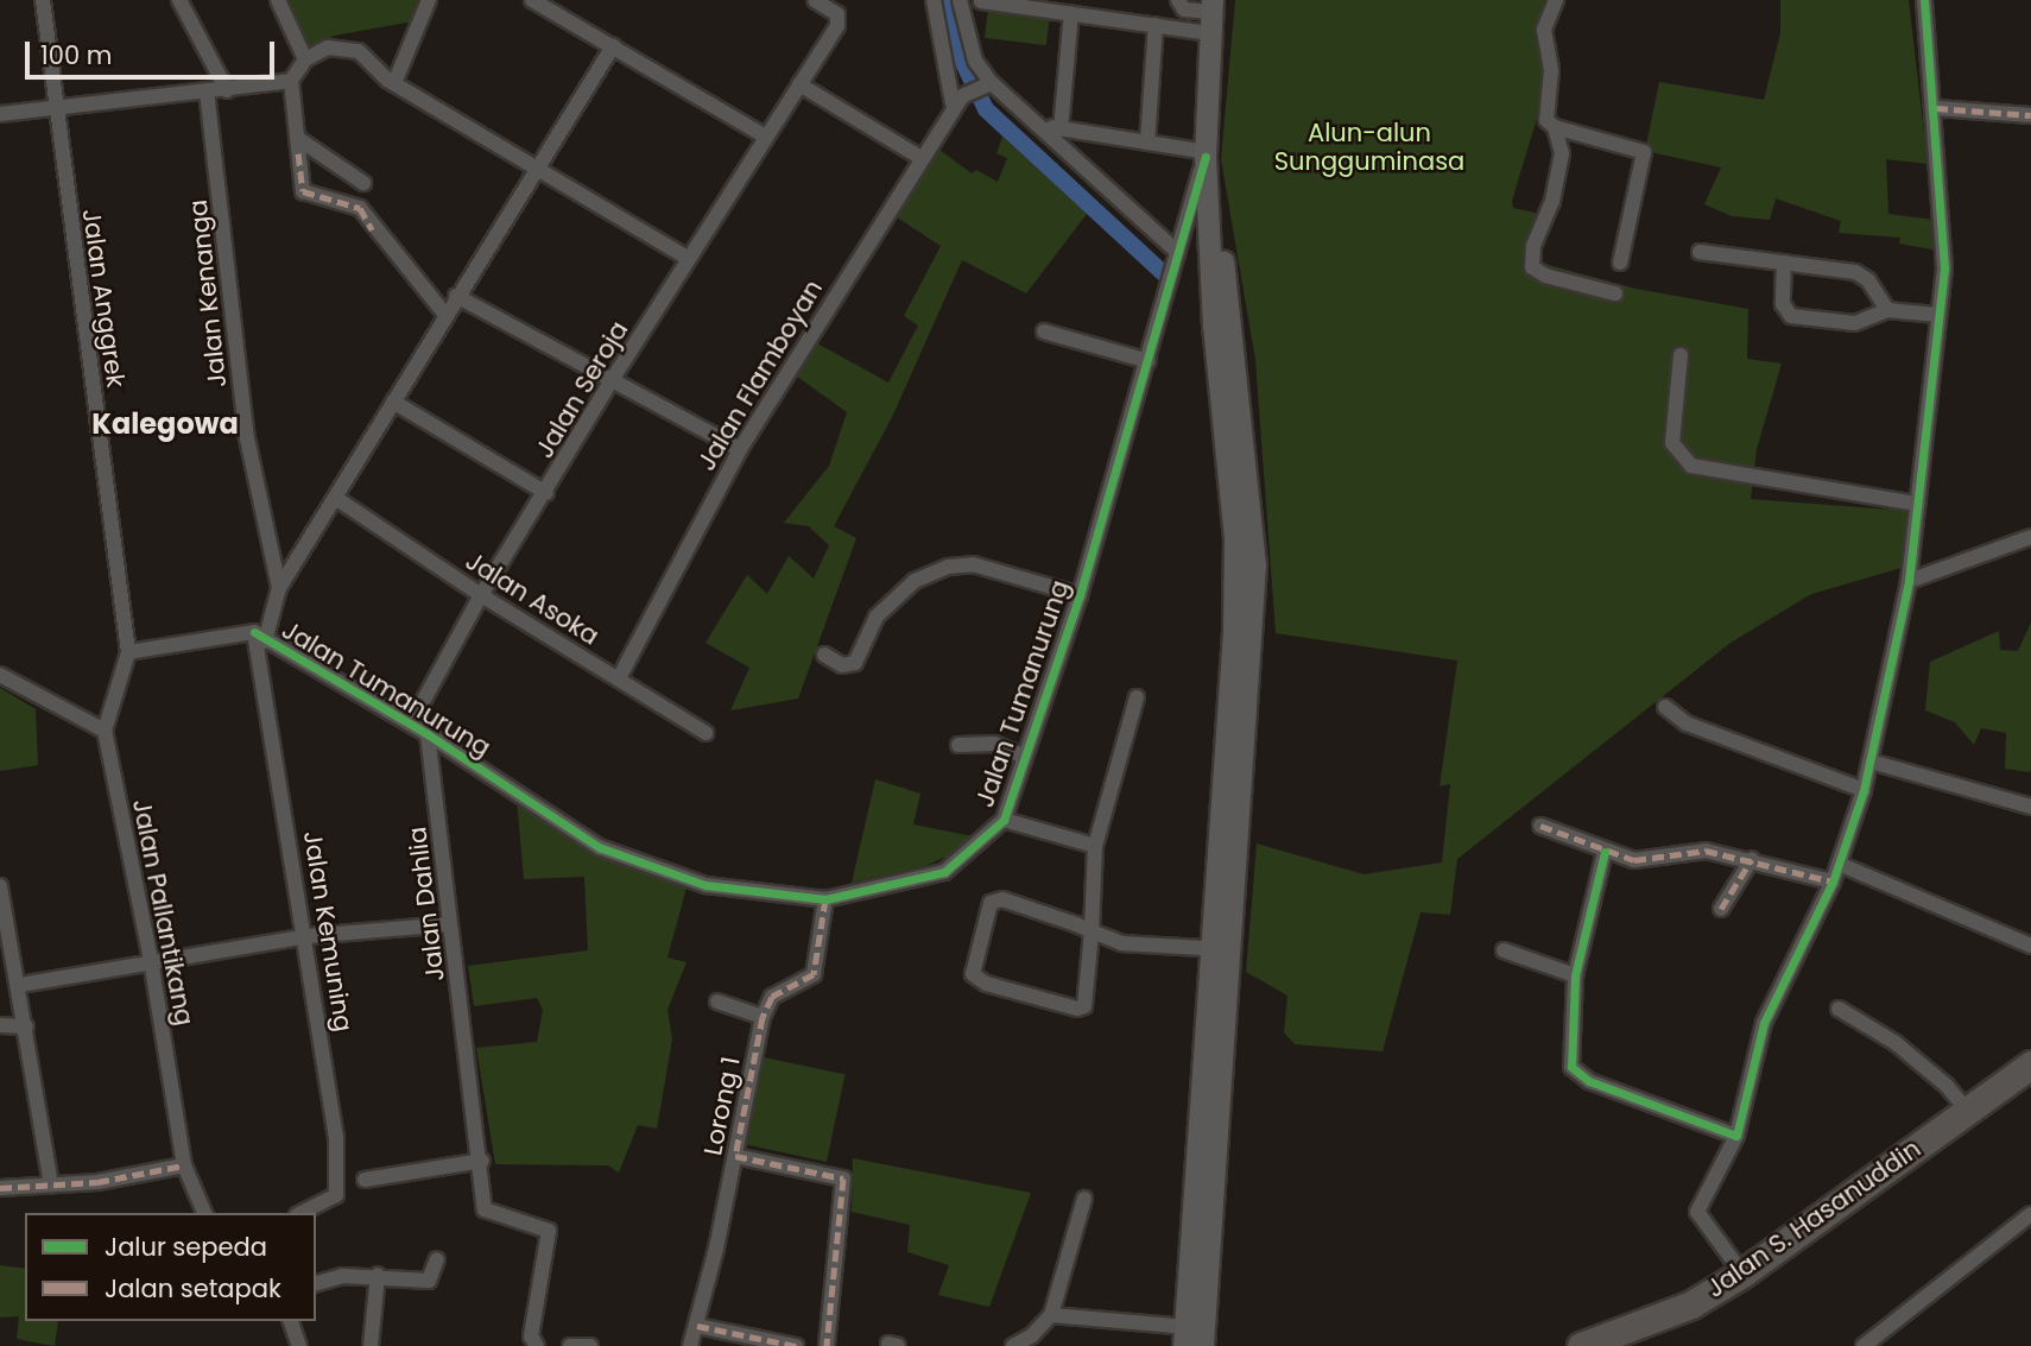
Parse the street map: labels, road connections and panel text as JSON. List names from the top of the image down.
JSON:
{
  "streets": {
    "highway": ["Jalan S. Hasanuddin"],
    "street": [
      "Jalan Kenanga",
      "Jalan Anggrek",
      "Jalan Flamboyan",
      "Jalan Seroja",
      "Jalan Asoka",
      "Jalan Tumanurung",
      "Jalan Dahlia",
      "Jalan Pallantikang",
      "Jalan Kemuning",
      "Lorong 1"
    ]
  },
  "crossings": [
    ["Jalan Anggrek", "Jalan Tumanurung"],
    ["Jalan Flamboyan", "Jalan Asoka"],
    ["Jalan Seroja", "Jalan Asoka"],
    ["Jalan Seroja", "Jalan Tumanurung"],
    ["Jalan Tumanurung", "Jalan Dahlia"],
    ["Jalan Tumanurung", "Jalan Kemuning"]
  ],
  "districts": ["Kalegowa"],
  "parks": ["Alun-alun Sungguminasa"],
  "legend": ["Jalur sepeda", "Jalan setapak"],
  "scale_bar": "100 m"
}
